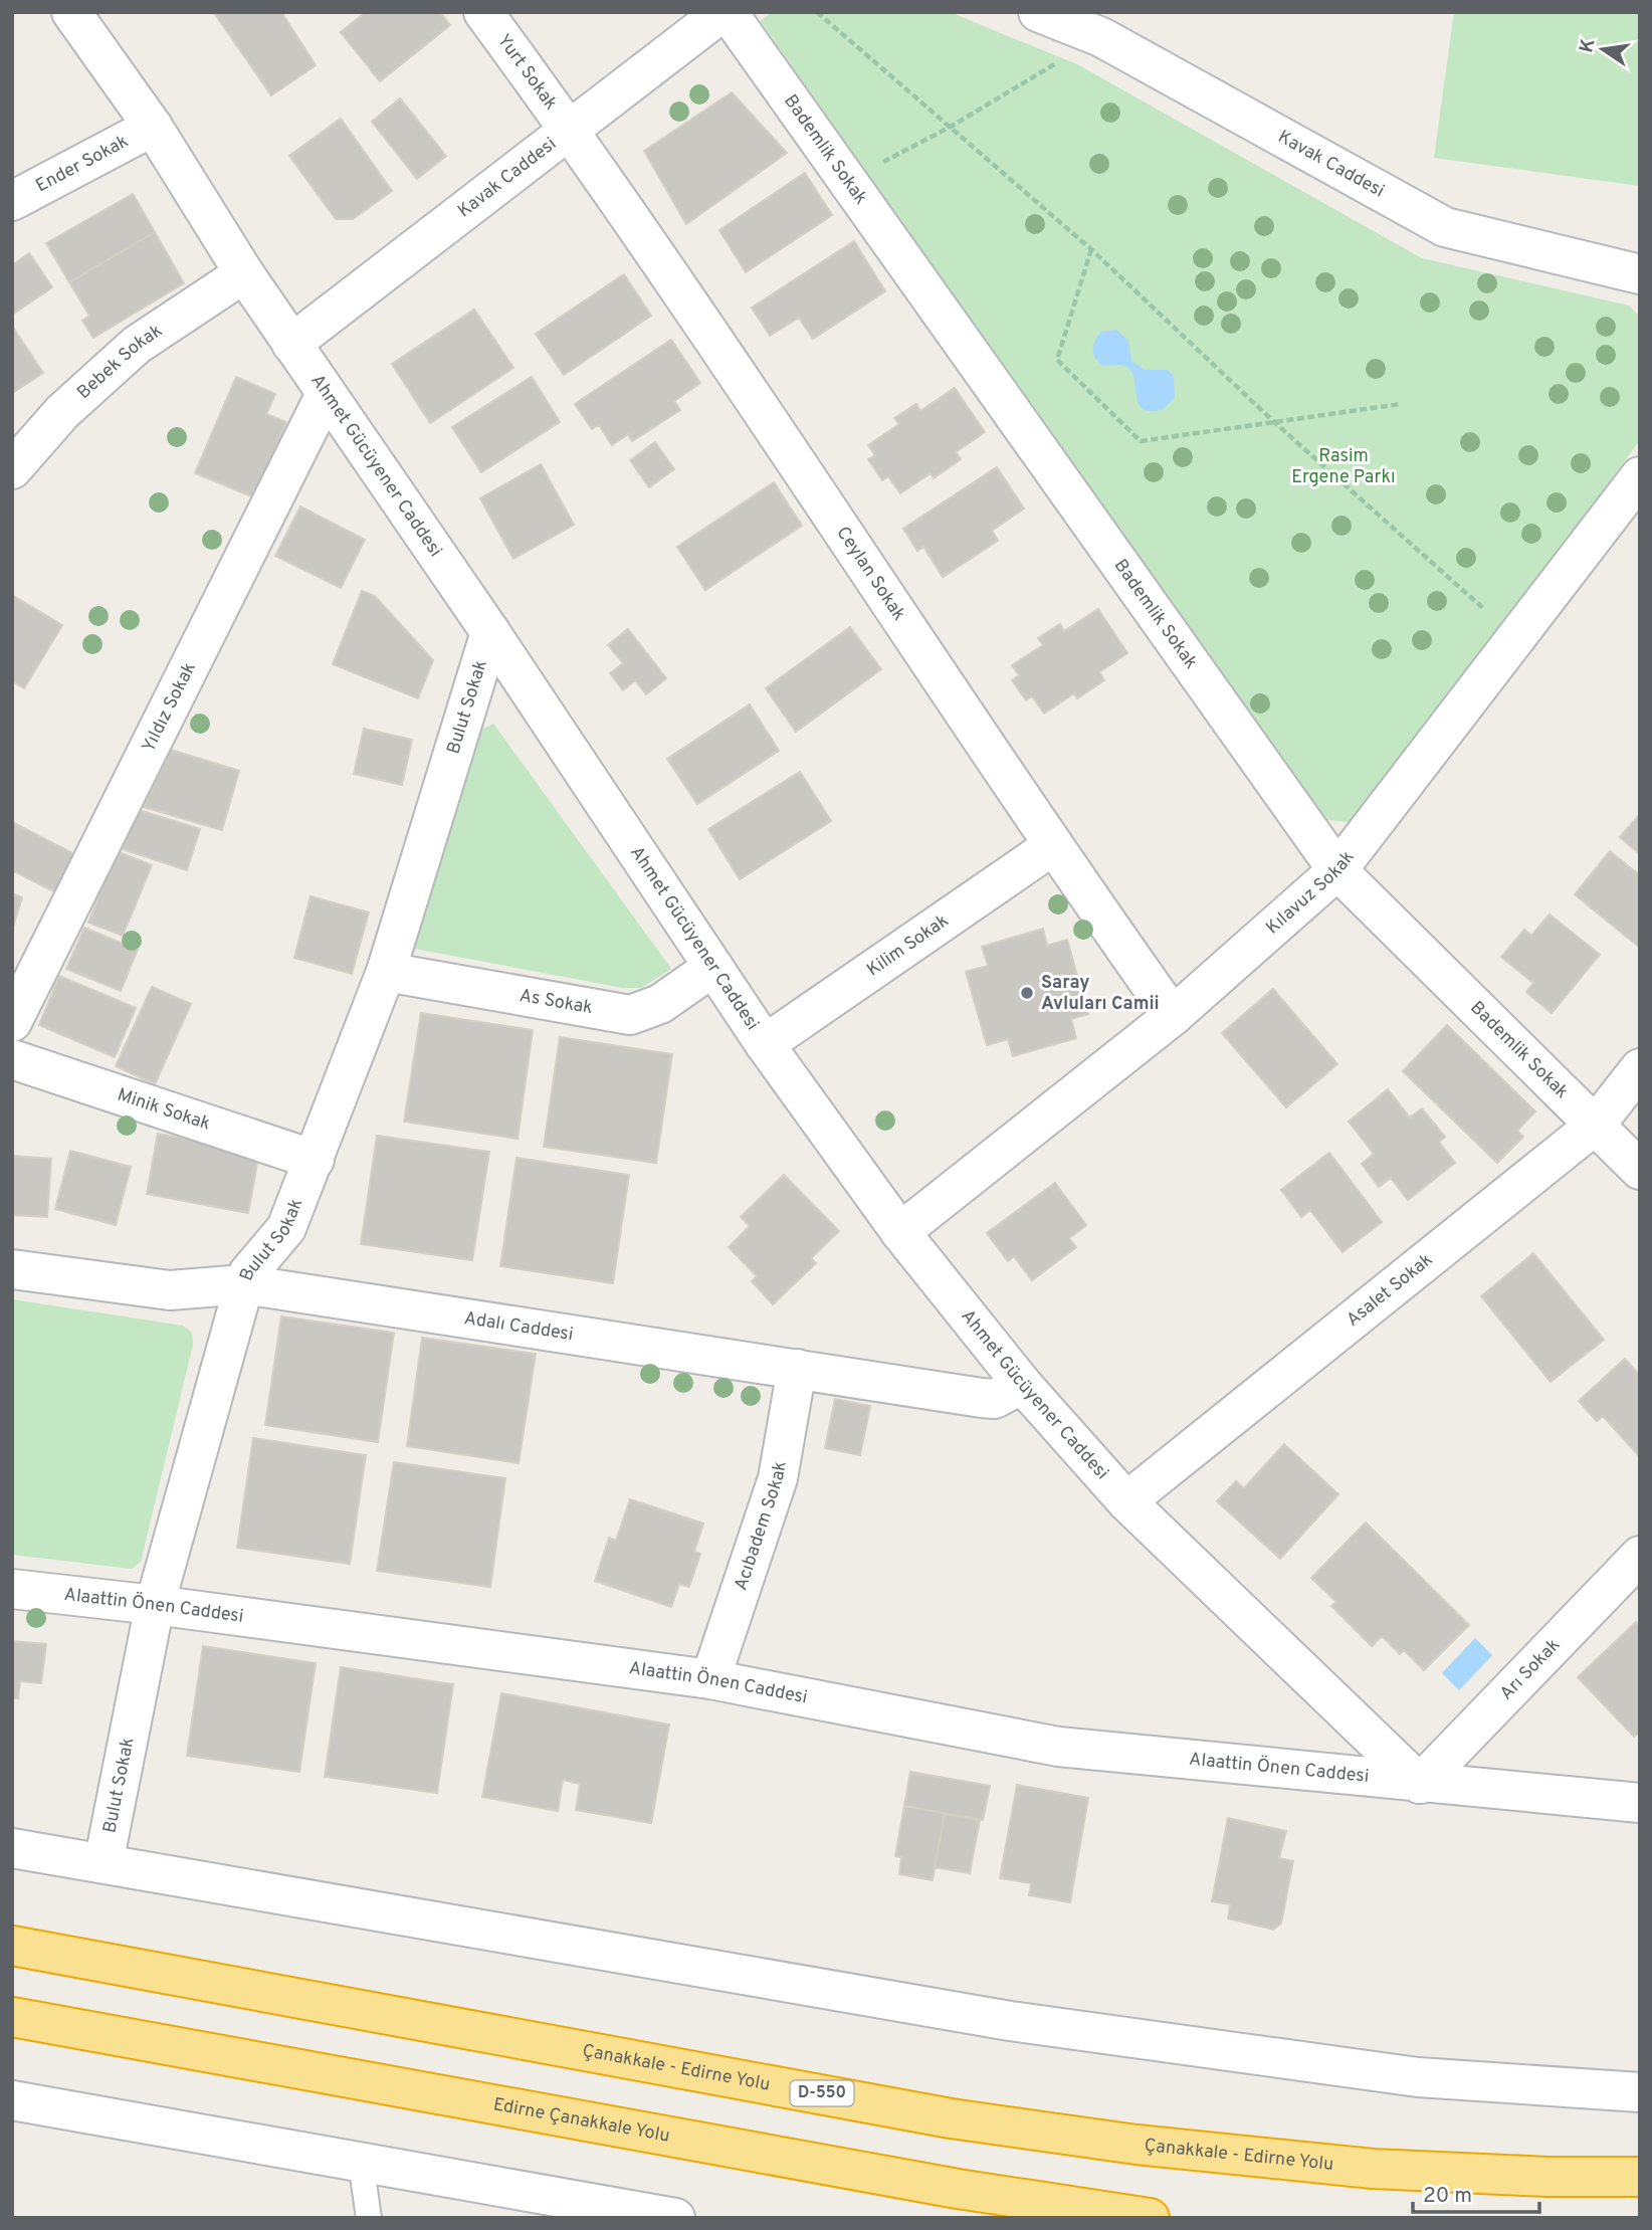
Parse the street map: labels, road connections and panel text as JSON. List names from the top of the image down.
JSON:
{
  "streets": {
    "highway": ["Çanakkale - Edirne Yolu", "D-550", "Edirne Çanakkale Yolu"],
    "street": [
      "Yurt Sokak",
      "Bademlik Sokak",
      "Ender Sokak",
      "Kavak Caddesi",
      "Bebek Sokak",
      "Ahmet Gücüyener Caddesi",
      "Ceylan Sokak",
      "Bulut Sokak",
      "Yıldız Sokak",
      "Kılavuz Sokak",
      "Kilim Sokak",
      "As Sokak",
      "Minik Sokak",
      "Asalet Sokak",
      "Adalı Caddesi",
      "Acıbadem Sokak",
      "Alaattin Önen Caddesi",
      "Arı Sokak"
    ]
  },
  "crossings": [
    ["Yurt Sokak", "Kavak Caddesi"],
    ["Yurt Sokak", "Ceylan Sokak"],
    ["Bademlik Sokak", "Kavak Caddesi"],
    ["Bademlik Sokak", "Kılavuz Sokak"],
    ["Bademlik Sokak", "Asalet Sokak"],
    ["Ender Sokak", "Ahmet Gücüyener Caddesi"],
    ["Kavak Caddesi", "Ahmet Gücüyener Caddesi"],
    ["Kavak Caddesi", "Ceylan Sokak"],
    ["Bebek Sokak", "Ahmet Gücüyener Caddesi"],
    ["Ahmet Gücüyener Caddesi", "Bulut Sokak"],
    ["Ahmet Gücüyener Caddesi", "Yıldız Sokak"],
    ["Ahmet Gücüyener Caddesi", "Kılavuz Sokak"],
    ["Ahmet Gücüyener Caddesi", "Kilim Sokak"],
    ["Ahmet Gücüyener Caddesi", "As Sokak"],
    ["Ahmet Gücüyener Caddesi", "Asalet Sokak"],
    ["Ahmet Gücüyener Caddesi", "Adalı Caddesi"],
    ["Ahmet Gücüyener Caddesi", "Alaattin Önen Caddesi"],
    ["Ahmet Gücüyener Caddesi", "Arı Sokak"],
    ["Ceylan Sokak", "Kılavuz Sokak"],
    ["Ceylan Sokak", "Kilim Sokak"],
    ["Bulut Sokak", "As Sokak"],
    ["Bulut Sokak", "Minik Sokak"],
    ["Bulut Sokak", "Adalı Caddesi"],
    ["Bulut Sokak", "Alaattin Önen Caddesi"],
    ["Adalı Caddesi", "Acıbadem Sokak"],
    ["Acıbadem Sokak", "Alaattin Önen Caddesi"],
    ["Alaattin Önen Caddesi", "Arı Sokak"]
  ],
  "parks": ["Rasim Ergene Parkı"],
  "places": ["Saray Avluları Camii"],
  "scale_bar": "20 m",
  "north": "left"
}
